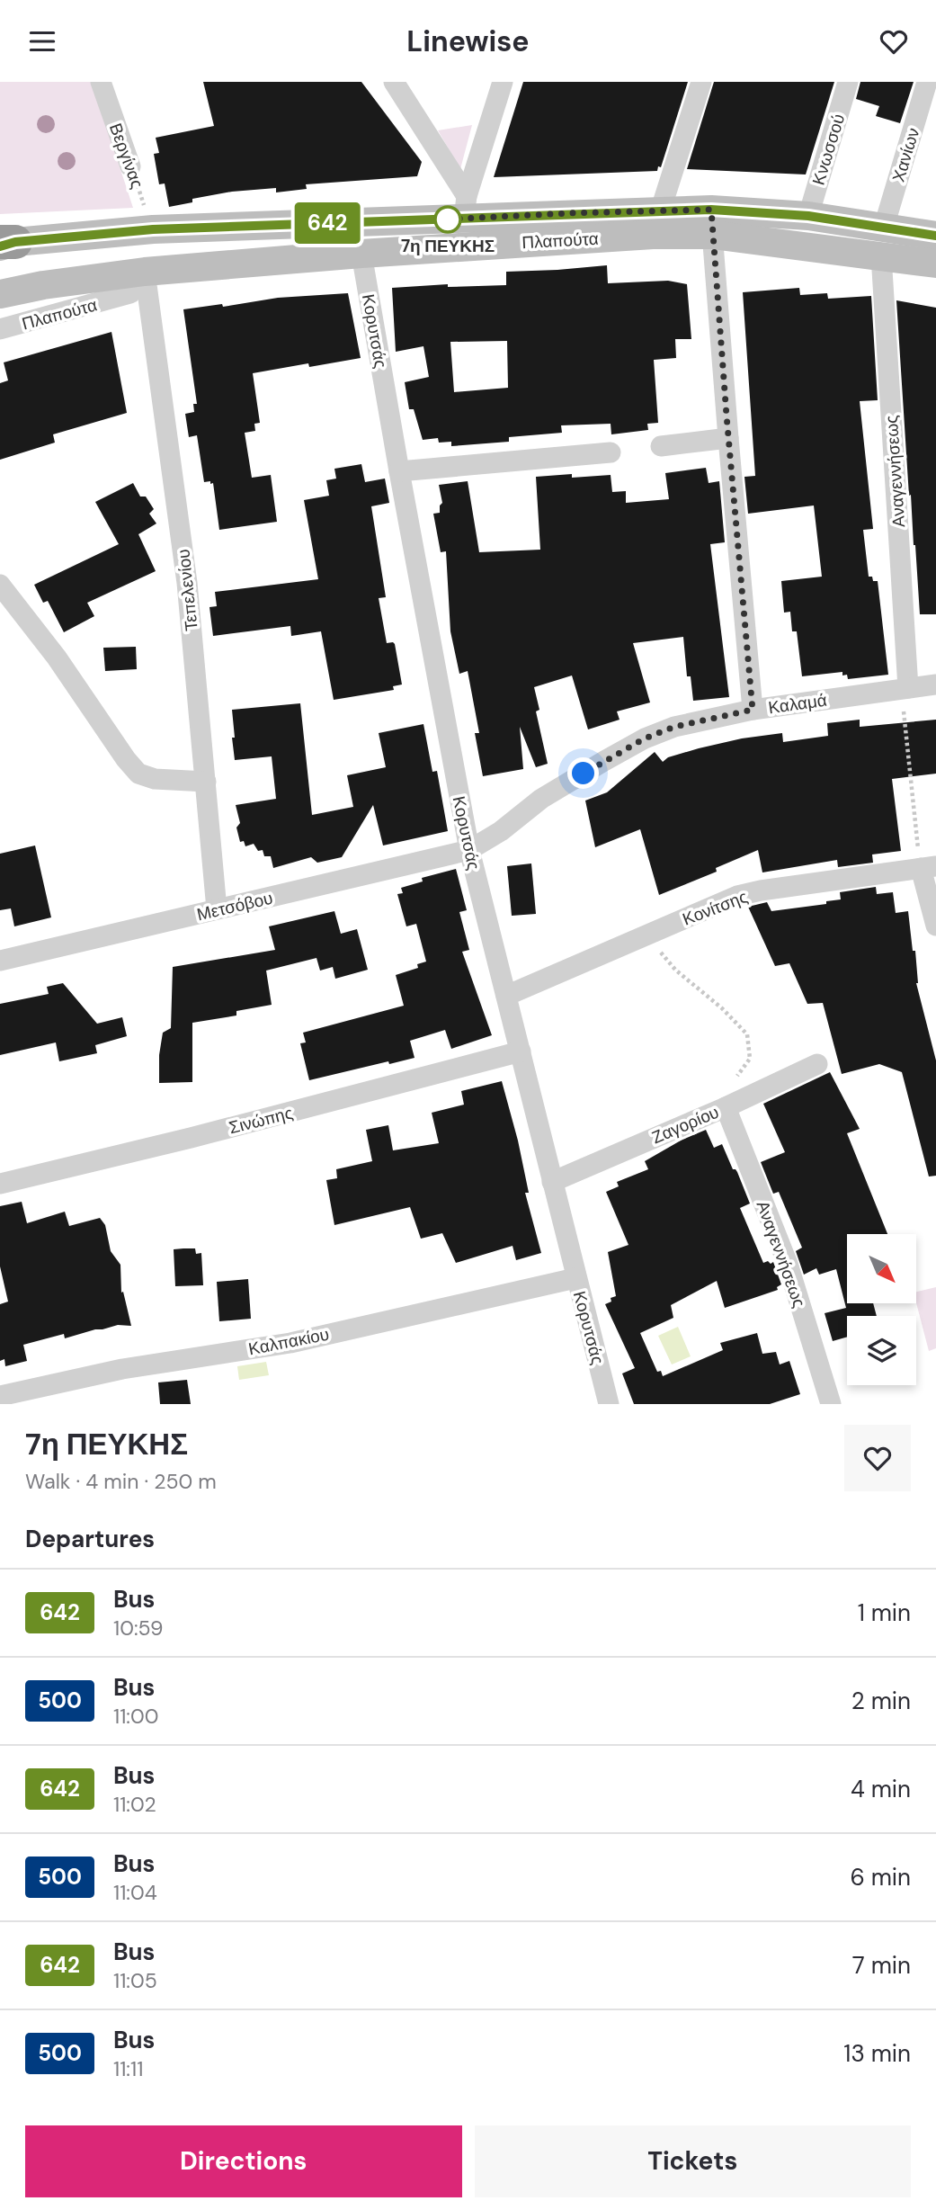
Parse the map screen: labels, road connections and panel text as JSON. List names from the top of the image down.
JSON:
{
  "streets": {
    "main road": ["Πλαπούτα"],
    "street": [
      "Κνωσσού",
      "Χανίων",
      "Βεργίνας",
      "Κορυτσάς",
      "Αναγεννήσεως",
      "Τεπελενίου",
      "Καλαμά",
      "Μετσόβου",
      "Κονίτσης",
      "Σινώπης",
      "Ζαγορίου",
      "Καλπακίου"
    ]
  },
  "crossings": [
    ["Κνωσσού", "Πλαπούτα"],
    ["Χανίων", "Πλαπούτα"],
    ["Βεργίνας", "Πλαπούτα"],
    ["Πλαπούτα", "Κορυτσάς"],
    ["Πλαπούτα", "Αναγεννήσεως"],
    ["Πλαπούτα", "Τεπελενίου"],
    ["Κορυτσάς", "Καλαμά"],
    ["Κορυτσάς", "Μετσόβου"],
    ["Κορυτσάς", "Κονίτσης"],
    ["Κορυτσάς", "Σινώπης"],
    ["Κορυτσάς", "Ζαγορίου"],
    ["Κορυτσάς", "Καλπακίου"],
    ["Αναγεννήσεως", "Καλαμά"],
    ["Αναγεννήσεως", "Ζαγορίου"],
    ["Τεπελενίου", "Μετσόβου"],
    ["Καλαμά", "Μετσόβου"]
  ],
  "places": ["7η ΠΕΥΚΗΣ"],
  "lines": ["bus line 642"],
  "north": "bottom right",
  "page": {
    "header": "Linewise",
    "on_map": "642",
    "heading": [
      ["7η ΠΕΥΚΗΣ", "Walk · 4 min · 250 m"],
      "Departures"
    ],
    "list": [
      {
        "mark": "642",
        "name": "Bus",
        "note": "10:59",
        "value": "1 min"
      },
      {
        "mark": "500",
        "name": "Bus",
        "note": "11:00",
        "value": "2 min"
      },
      {
        "mark": "642",
        "name": "Bus",
        "note": "11:02",
        "value": "4 min"
      },
      {
        "mark": "500",
        "name": "Bus",
        "note": "11:04",
        "value": "6 min"
      },
      {
        "mark": "642",
        "name": "Bus",
        "note": "11:05",
        "value": "7 min"
      },
      {
        "mark": "500",
        "name": "Bus",
        "note": "11:11",
        "value": "13 min"
      }
    ],
    "buttons": ["Directions", "Tickets"]
  }
}
